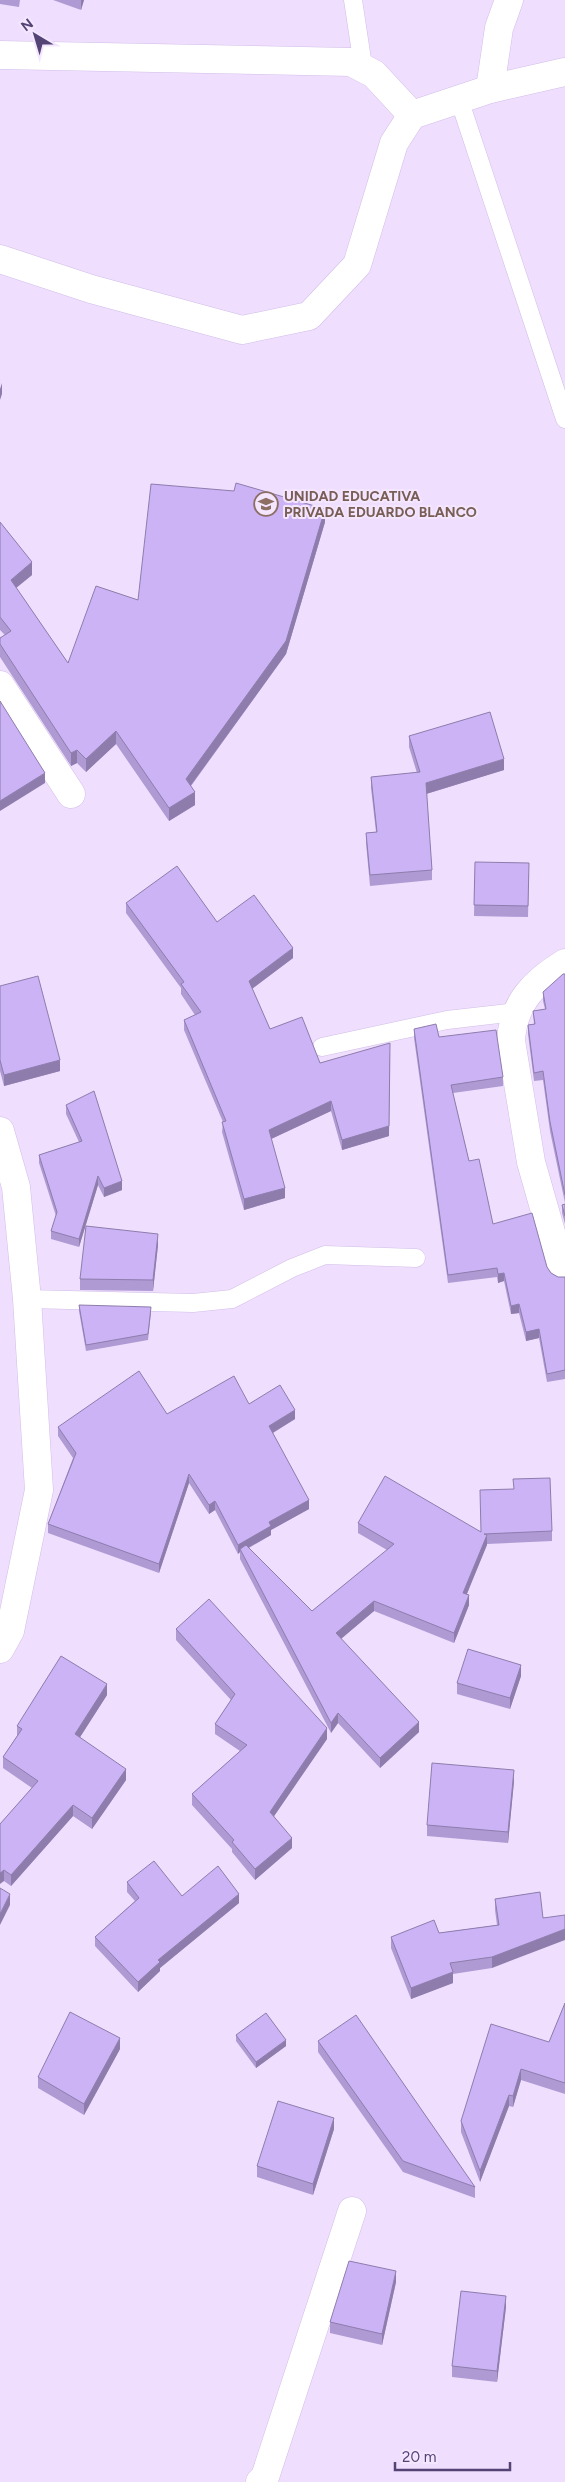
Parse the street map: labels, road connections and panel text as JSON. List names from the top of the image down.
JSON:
{
  "places": {
    "school or university": ["UNIDAD EDUCATIVA PRIVADA EDUARDO BLANCO"]
  },
  "scale_bar": "20 m",
  "north": "top left"
}
